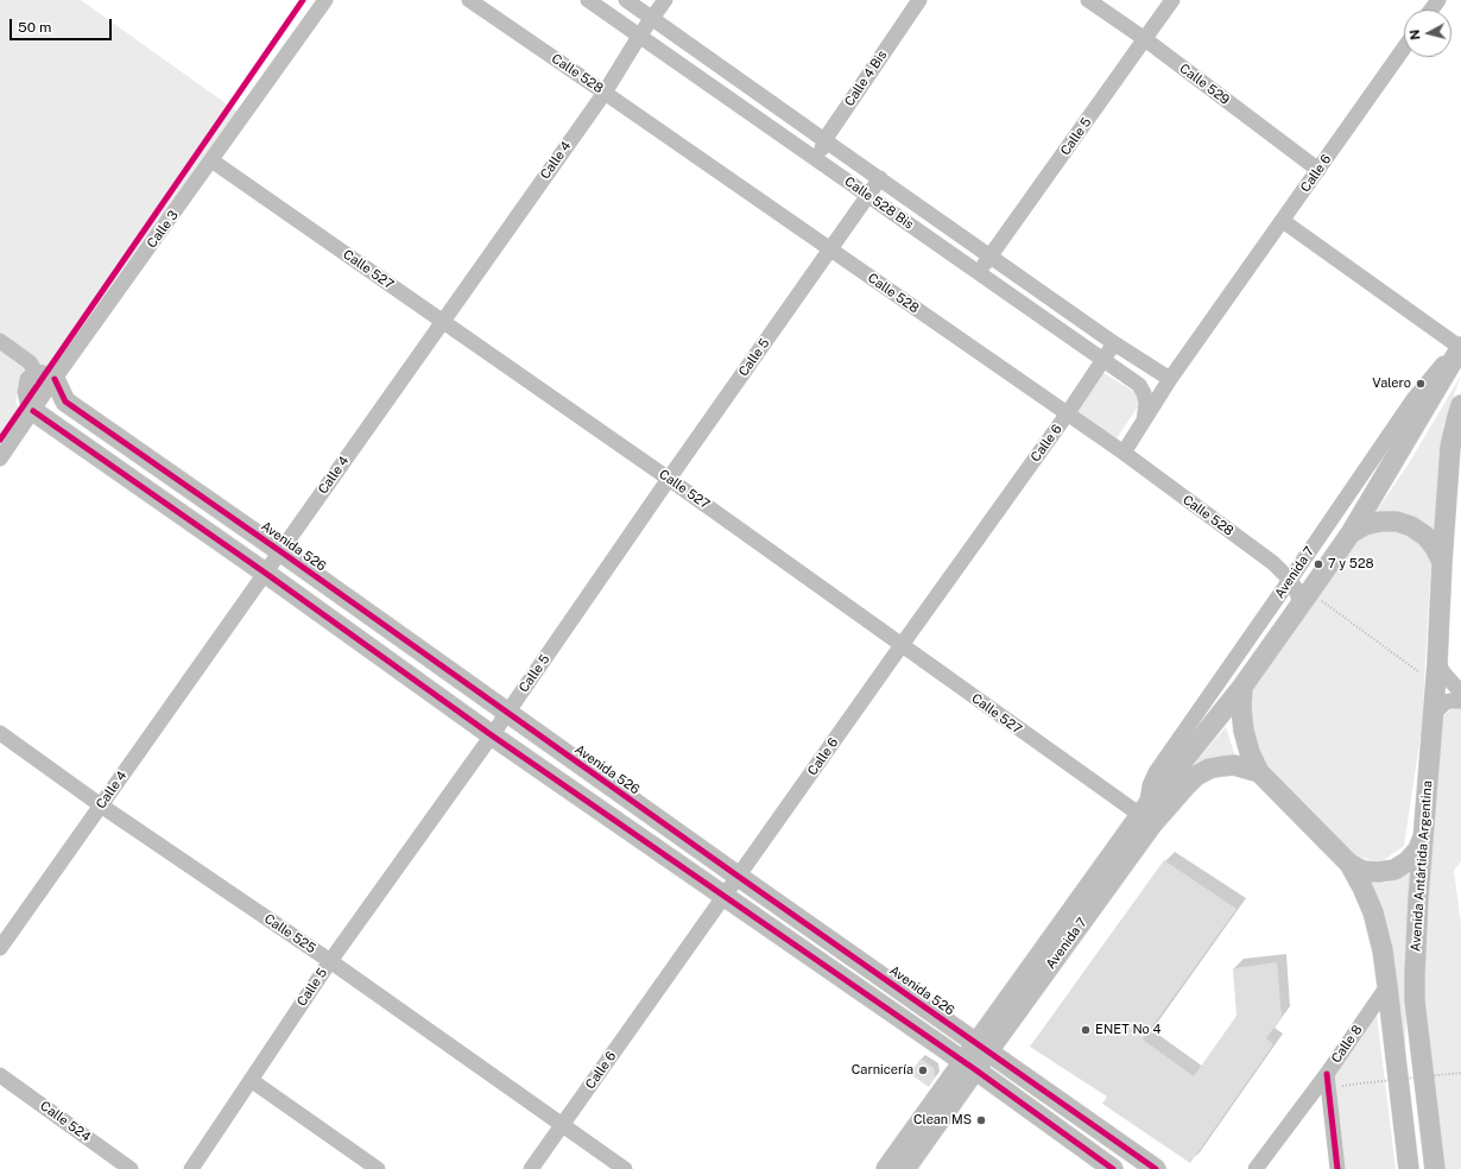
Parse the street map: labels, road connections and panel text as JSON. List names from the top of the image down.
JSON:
{
  "streets": {
    "main road": ["Avenida 526", "Avenida 7", "Avenida Antártida Argentina"],
    "street": [
      "Calle 528",
      "Calle 4 Bis",
      "Calle 529",
      "Calle 5",
      "Calle 4",
      "Calle 6",
      "Calle 528 Bis",
      "Calle 3",
      "Calle 527",
      "Calle 525",
      "Calle 8",
      "Calle 524"
    ]
  },
  "crossings": [
    ["Calle 528", "Calle 5"],
    ["Calle 528", "Calle 4"],
    ["Calle 528", "Calle 6"],
    ["Calle 528", "Avenida 7"],
    ["Calle 4 Bis", "Calle 528 Bis"],
    ["Calle 529", "Calle 5"],
    ["Calle 529", "Calle 6"],
    ["Calle 5", "Calle 528 Bis"],
    ["Calle 5", "Calle 527"],
    ["Calle 5", "Avenida 526"],
    ["Calle 5", "Calle 525"],
    ["Calle 4", "Calle 528 Bis"],
    ["Calle 4", "Calle 527"],
    ["Calle 4", "Avenida 526"],
    ["Calle 4", "Calle 525"],
    ["Calle 6", "Calle 528 Bis"],
    ["Calle 6", "Calle 527"],
    ["Calle 6", "Avenida 526"],
    ["Calle 6", "Calle 525"],
    ["Calle 3", "Calle 527"],
    ["Calle 3", "Avenida 526"],
    ["Calle 527", "Avenida 7"],
    ["Avenida 526", "Avenida 7"]
  ],
  "places": [
    "Valero",
    "7 y 528",
    "ENET No 4",
    "Carnicería",
    "Clean MS"
  ],
  "scale_bar": "50 m",
  "north": "left"
}
